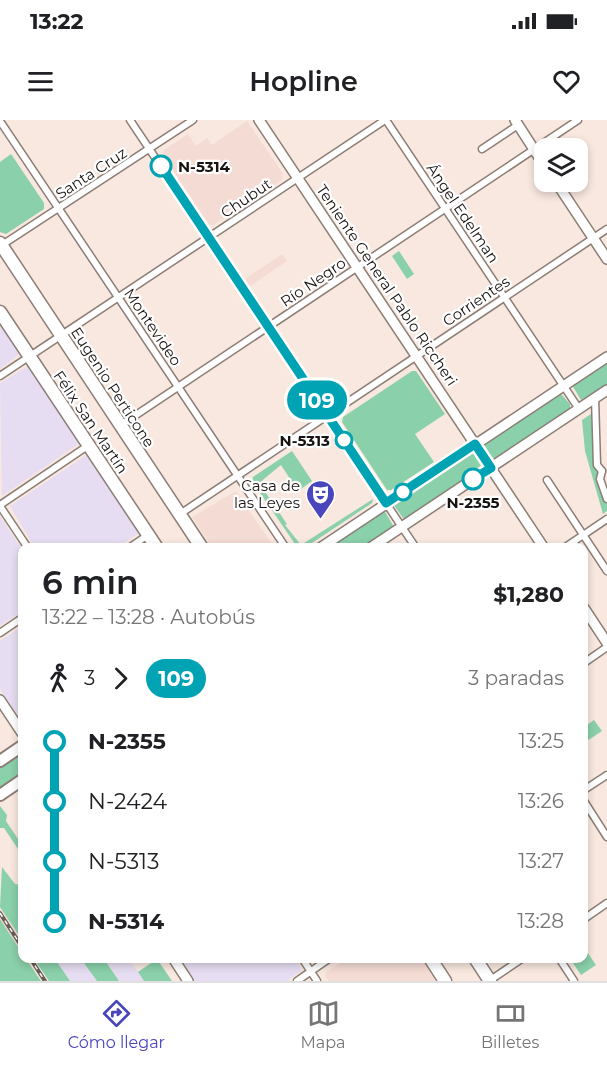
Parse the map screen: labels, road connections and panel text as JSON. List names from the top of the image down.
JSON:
{
  "streets": {
    "highway": ["Eugenio Perticone", "Félix San Martín"],
    "street": [
      "Santa Cruz",
      "Chubut",
      "Ángel Edelman",
      "Río Negro",
      "Teniente General Pablo Riccheri",
      "Corrientes",
      "Montevideo"
    ]
  },
  "crossings": [
    ["Santa Cruz", "Montevideo"],
    ["Santa Cruz", "Eugenio Perticone"],
    ["Chubut", "Ángel Edelman"],
    ["Chubut", "Teniente General Pablo Riccheri"],
    ["Chubut", "Montevideo"],
    ["Chubut", "Eugenio Perticone"],
    ["Chubut", "Félix San Martín"],
    ["Ángel Edelman", "Río Negro"],
    ["Ángel Edelman", "Corrientes"],
    ["Río Negro", "Teniente General Pablo Riccheri"],
    ["Río Negro", "Montevideo"],
    ["Río Negro", "Eugenio Perticone"],
    ["Teniente General Pablo Riccheri", "Corrientes"],
    ["Corrientes", "Montevideo"],
    ["Corrientes", "Eugenio Perticone"]
  ],
  "places": {
    "other": ["N-5314", "N-5313", "N-2355"],
    "theatre": ["Casa de las Leyes"]
  },
  "lines": ["bus line 109"],
  "page": {
    "status": "13:22",
    "header": "Hopline",
    "on_map": "109",
    "heading": ["6 min", "13:22 – 13:28 · Autobús", "$1,280"],
    "legs": ["3", "109", "3 paradas"],
    "list": [
      {
        "name": "N-2355",
        "value": "13:25"
      },
      {
        "name": "N-2424",
        "value": "13:26"
      },
      {
        "name": "N-5313",
        "value": "13:27"
      },
      {
        "name": "N-5314",
        "value": "13:28"
      }
    ],
    "tabs": ["Cómo llegar", "Mapa", "Billetes"]
  }
}
